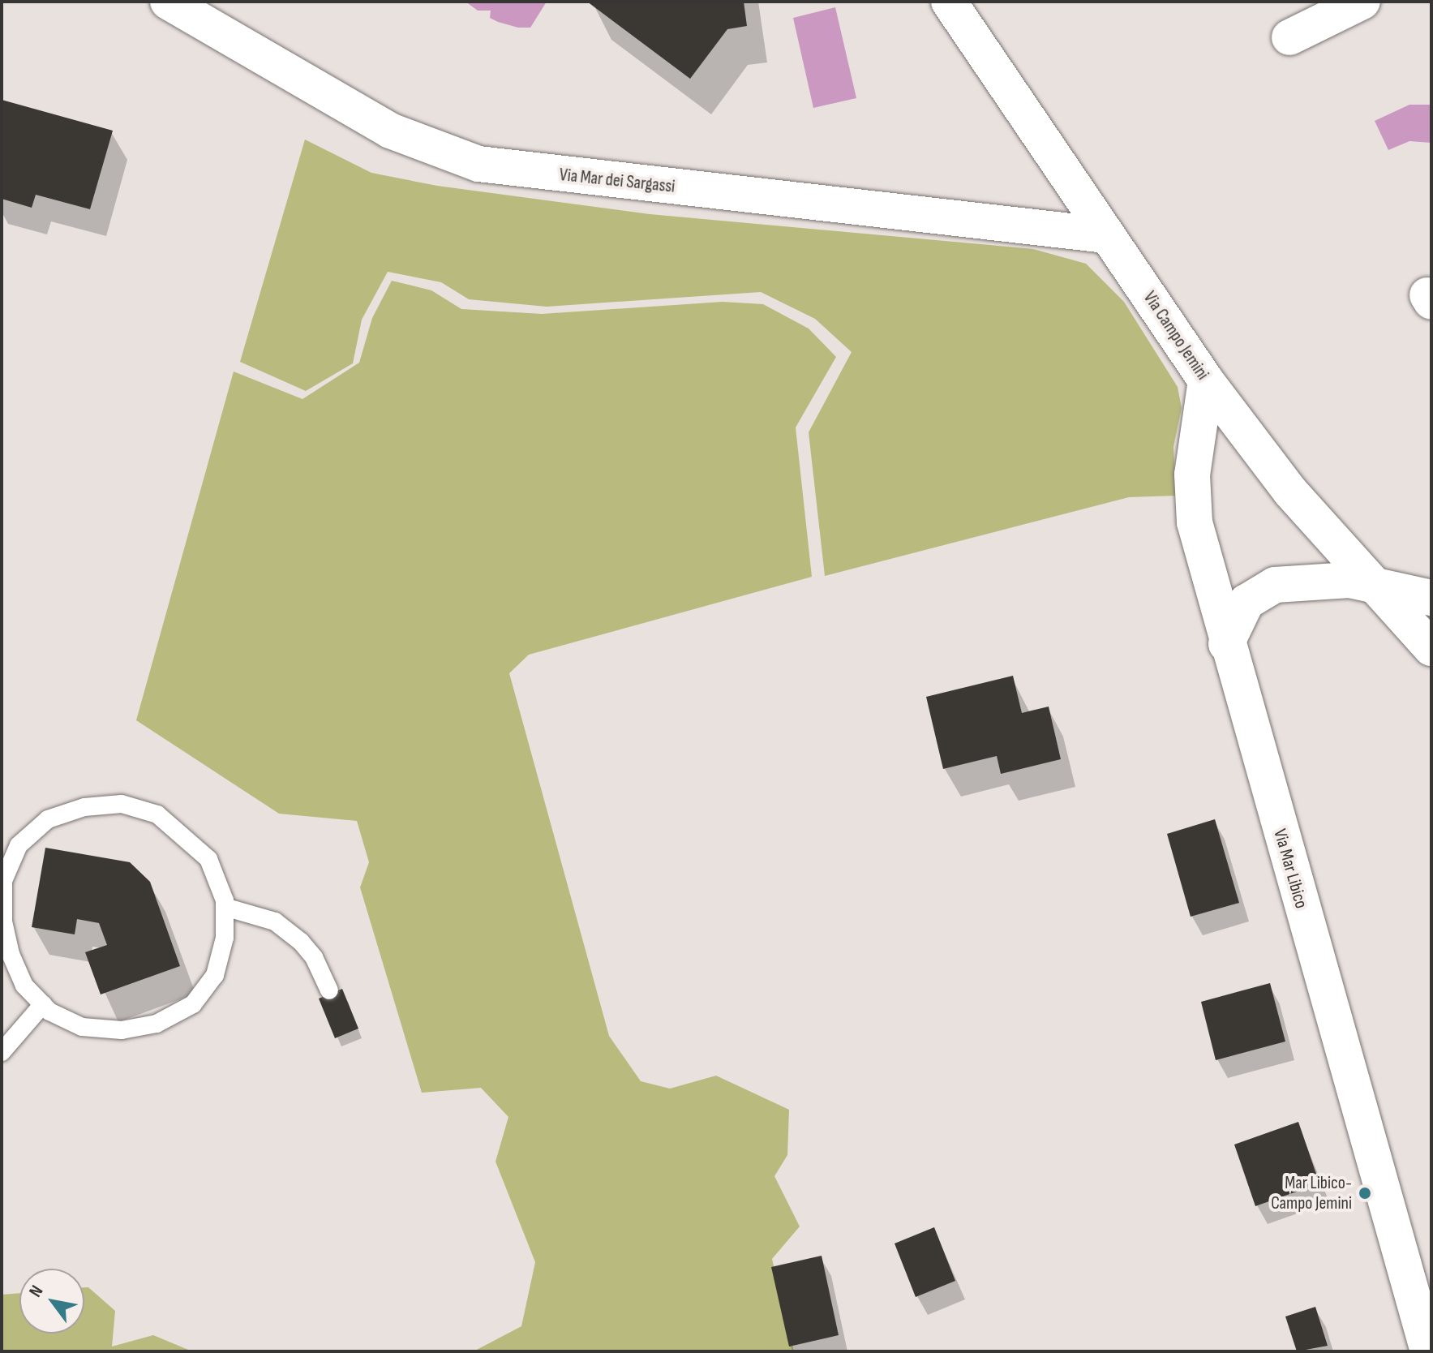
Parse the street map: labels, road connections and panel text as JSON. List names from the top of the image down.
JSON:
{
  "streets": {
    "street": ["Via Mar dei Sargassi", "Via Campo Jemini", "Via Mar Libico"]
  },
  "crossings": [
    ["Via Mar dei Sargassi", "Via Campo Jemini"],
    ["Via Campo Jemini", "Via Mar Libico"]
  ],
  "places": ["Mar Libico- Campo Jemini"],
  "north": "top left"
}
